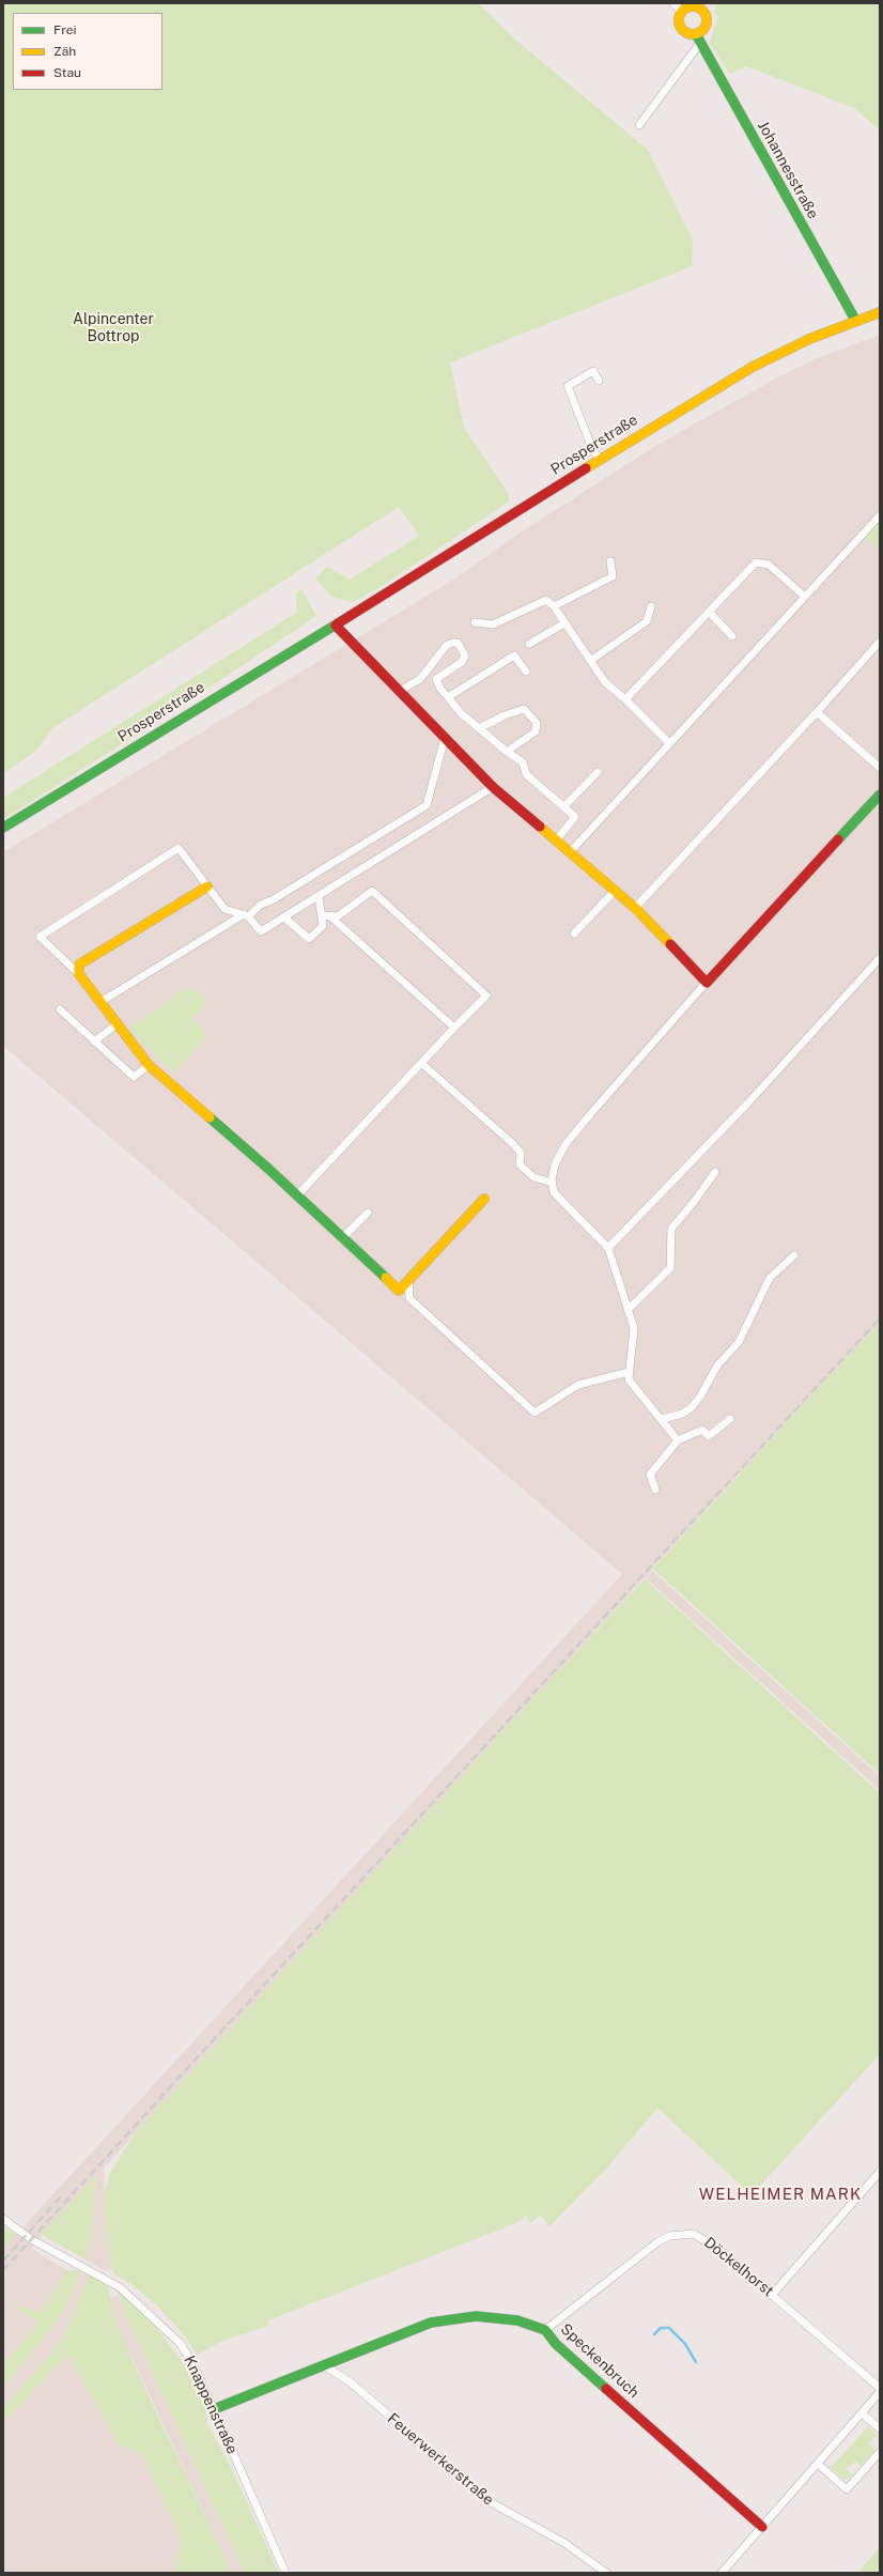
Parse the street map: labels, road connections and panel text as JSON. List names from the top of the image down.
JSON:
{
  "streets": {
    "street": [
      "Johannesstraße",
      "Prosperstraße",
      "Döckelhorst",
      "Speckenbruch",
      "Knappenstraße",
      "Feuerwerkerstraße"
    ]
  },
  "crossings": [
    ["Johannesstraße", "Prosperstraße"],
    ["Döckelhorst", "Speckenbruch"],
    ["Speckenbruch", "Knappenstraße"],
    ["Speckenbruch", "Feuerwerkerstraße"]
  ],
  "districts": ["WELHEIMER MARK"],
  "parks": ["Alpincenter Bottrop"],
  "legend": ["Frei", "Zäh", "Stau"]
}
